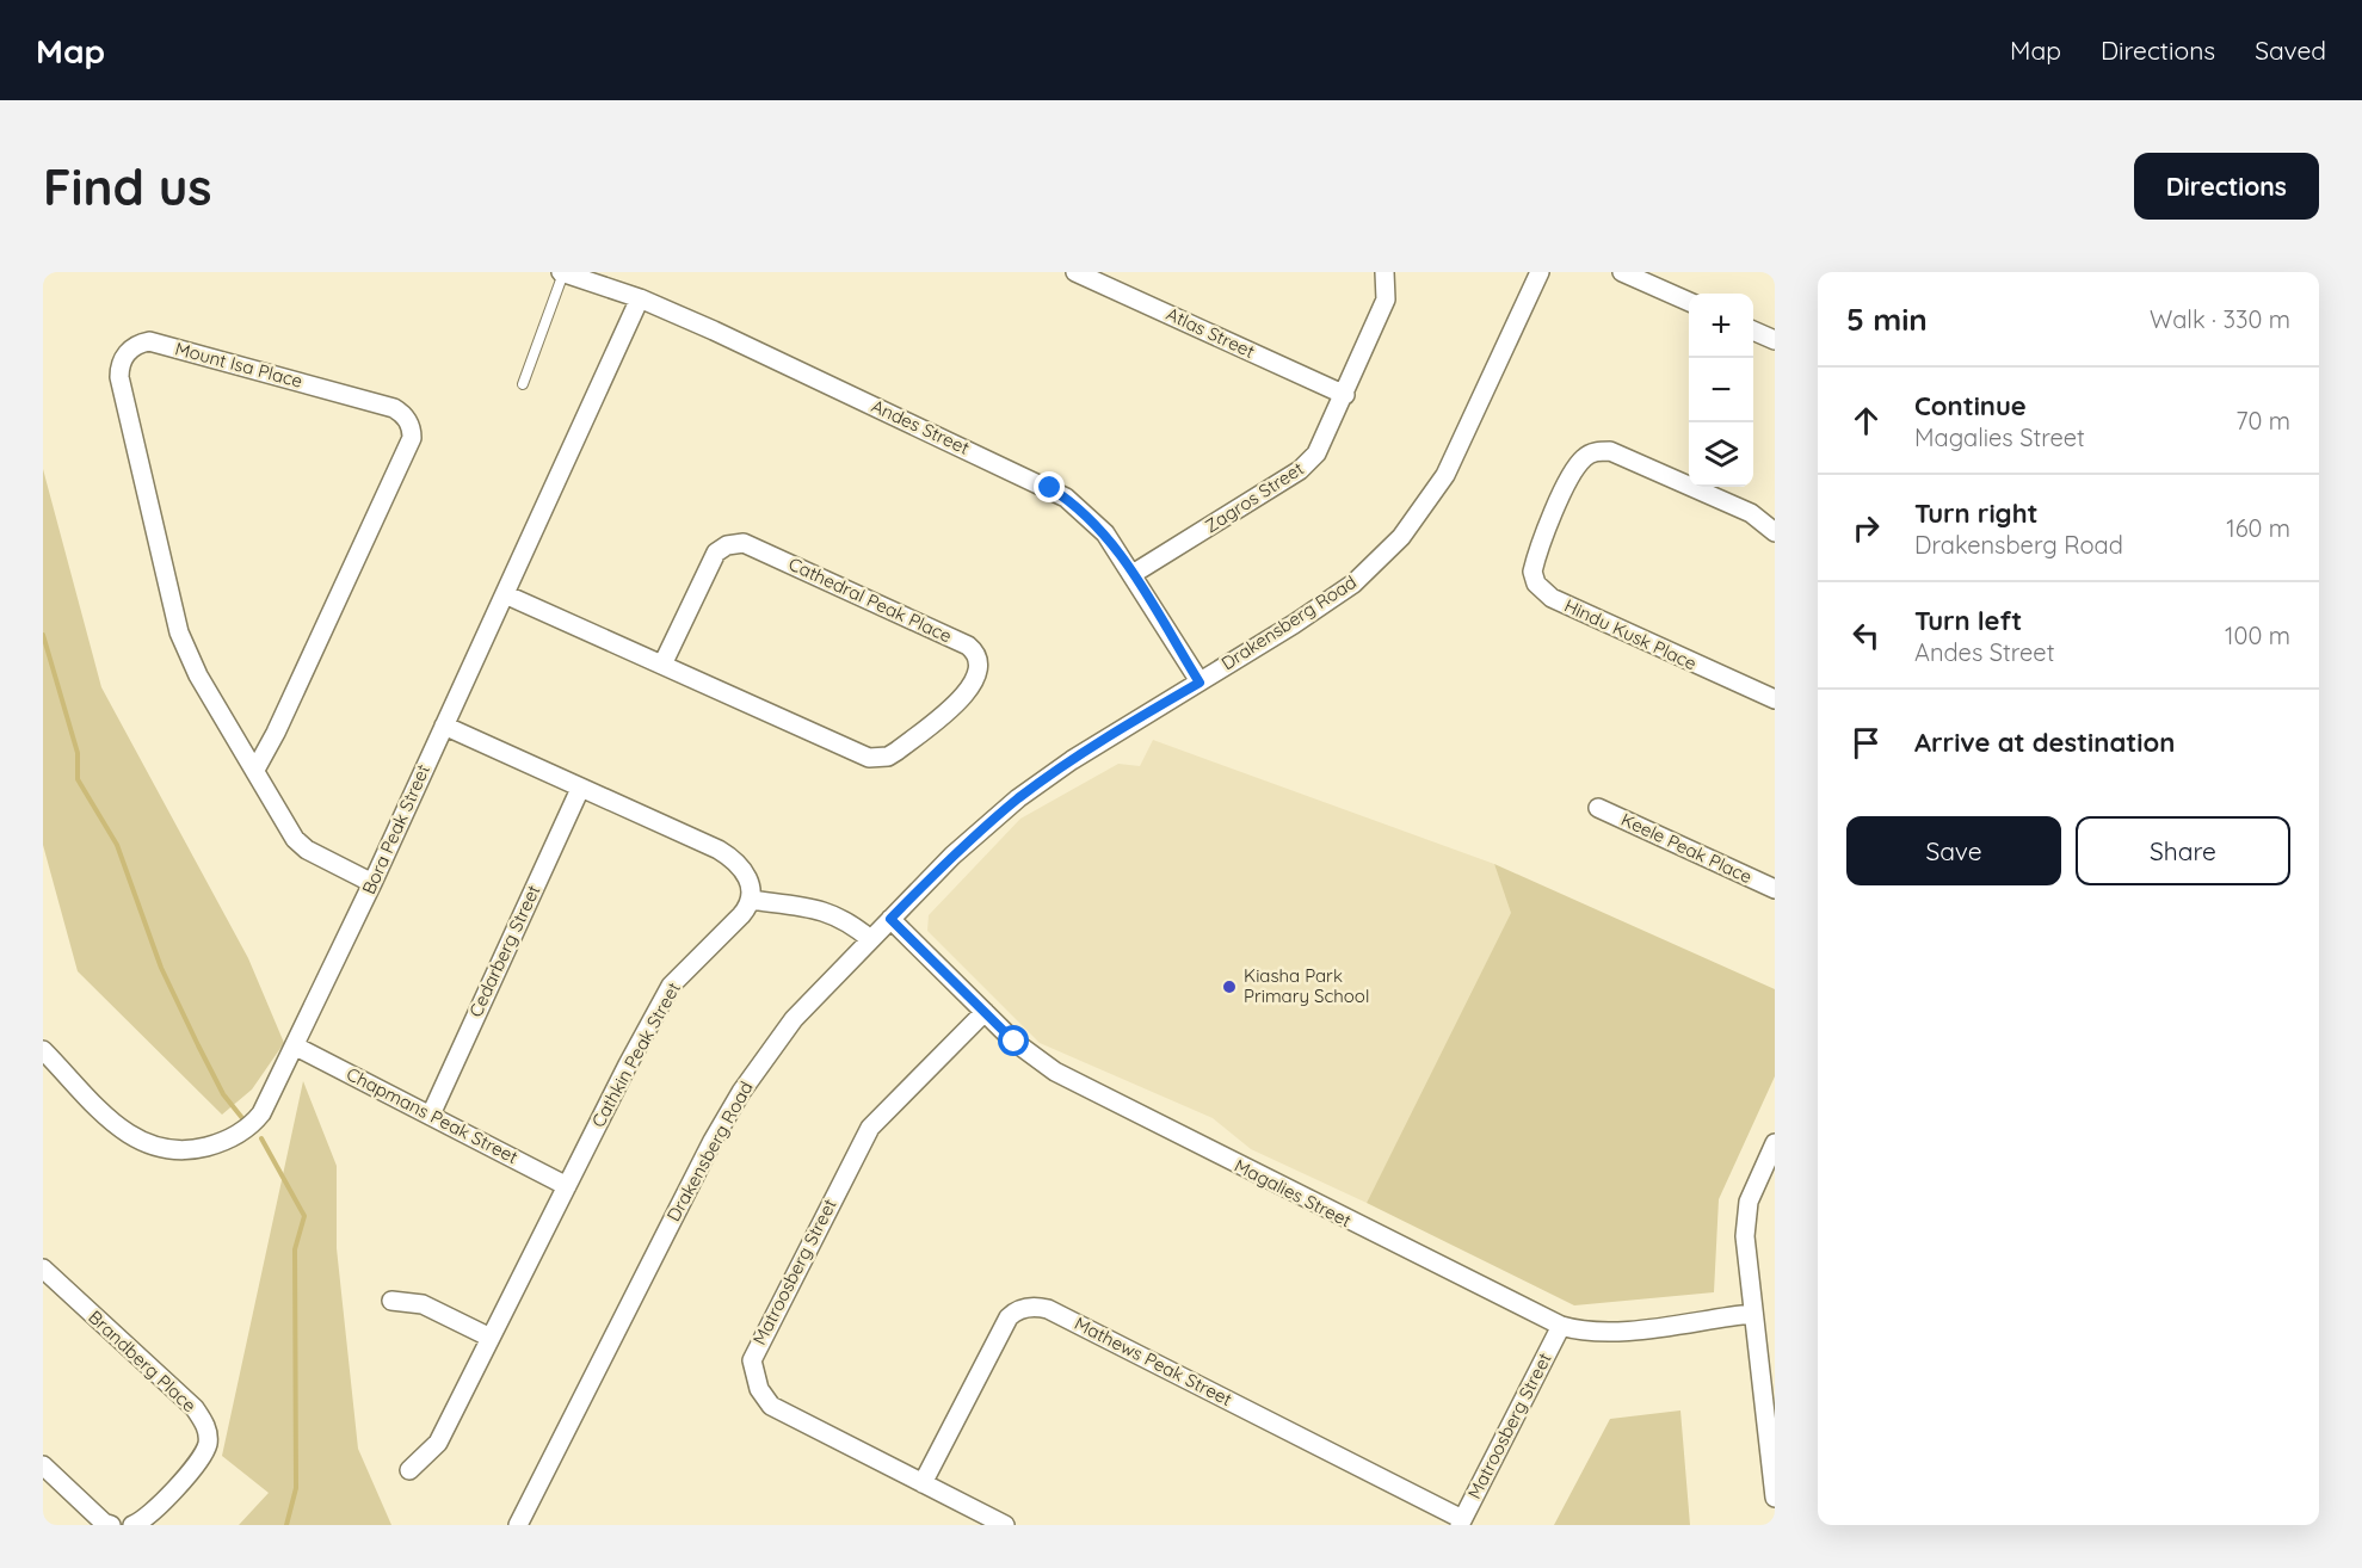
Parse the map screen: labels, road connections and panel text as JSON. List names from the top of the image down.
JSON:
{
  "streets": {
    "street": [
      "Atlas Street",
      "Mount Isa Place",
      "Andes Street",
      "Zagros Street",
      "Cathedral Peak Place",
      "Drakensberg Road",
      "Hindu Kusk Place",
      "Bora Peak Street",
      "Keele Peak Place",
      "Cedarberg Street",
      "Cathkin Peak Street",
      "Chapmans Peak Street",
      "Magalies Street",
      "Matroosberg Street",
      "Brandberg Place",
      "Mathews Peak Street"
    ]
  },
  "crossings": [
    ["Atlas Street", "Zagros Street"],
    ["Mount Isa Place", "Bora Peak Street"],
    ["Andes Street", "Zagros Street"],
    ["Andes Street", "Drakensberg Road"],
    ["Andes Street", "Bora Peak Street"],
    ["Cathedral Peak Place", "Bora Peak Street"],
    ["Drakensberg Road", "Magalies Street"],
    ["Bora Peak Street", "Chapmans Peak Street"],
    ["Cedarberg Street", "Chapmans Peak Street"],
    ["Cathkin Peak Street", "Chapmans Peak Street"],
    ["Magalies Street", "Matroosberg Street"],
    ["Matroosberg Street", "Mathews Peak Street"]
  ],
  "places": ["Kiasha Park Primary School"],
  "page": {
    "header": "Map",
    "nav": ["Map", "Directions", "Saved"],
    "buttons": [
      "Directions",
      ["Save", "Share"]
    ],
    "title": "Find us",
    "heading": ["5 min", "Walk · 330 m"],
    "map_buttons": ["+", "−"],
    "list": [
      ["Continue", "Magalies Street", "70 m"],
      ["Turn right", "Drakensberg Road", "160 m"],
      ["Turn left", "Andes Street", "100 m"],
      "Arrive at destination"
    ]
  }
}
